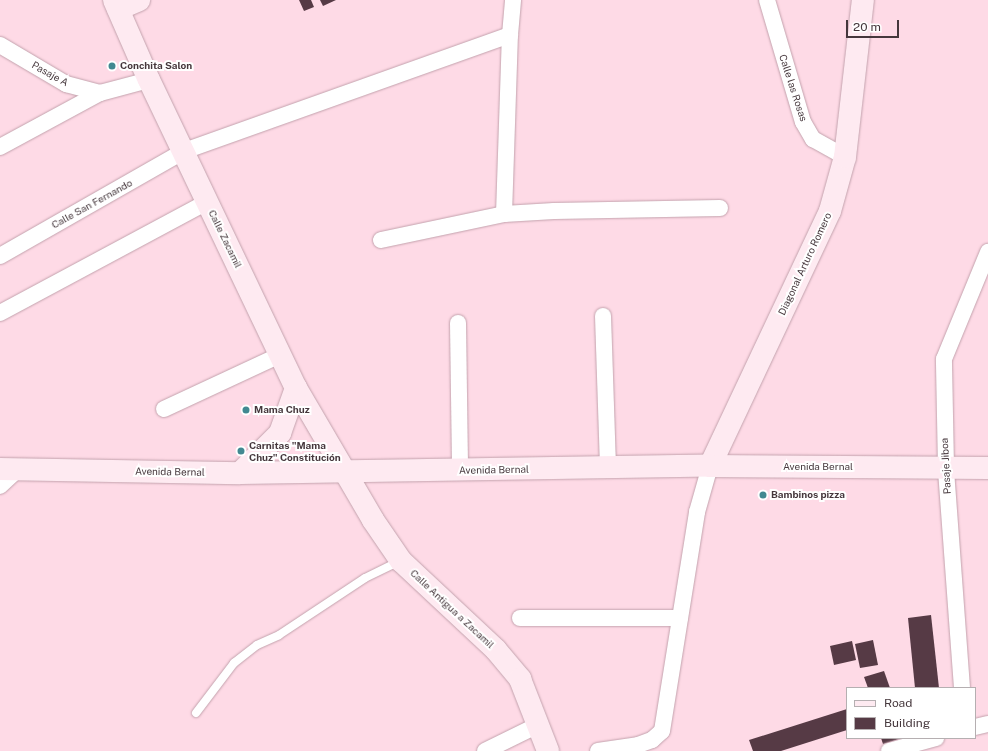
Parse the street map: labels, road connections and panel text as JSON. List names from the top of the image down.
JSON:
{
  "streets": {
    "street": [
      "Pasaje A",
      "Calle las Rosas",
      "Calle San Fernando",
      "Calle Zacamil",
      "Diagonal Arturo Romero",
      "Pasaje Jiboa",
      "Avenida Bernal",
      "Calle Antigua a Zacamil"
    ]
  },
  "crossings": [
    ["Pasaje A", "Calle Zacamil"],
    ["Calle las Rosas", "Diagonal Arturo Romero"],
    ["Calle San Fernando", "Calle Zacamil"],
    ["Calle Zacamil", "Avenida Bernal"],
    ["Calle Zacamil", "Calle Antigua a Zacamil"],
    ["Diagonal Arturo Romero", "Avenida Bernal"],
    ["Pasaje Jiboa", "Avenida Bernal"],
    ["Avenida Bernal", "Calle Antigua a Zacamil"]
  ],
  "places": [
    "Conchita Salon",
    "Mama Chuz",
    "Carnitas \"Mama Chuz\" Constitución",
    "Bambinos pizza"
  ],
  "legend": ["Road", "Building"],
  "scale_bar": "20 m"
}
